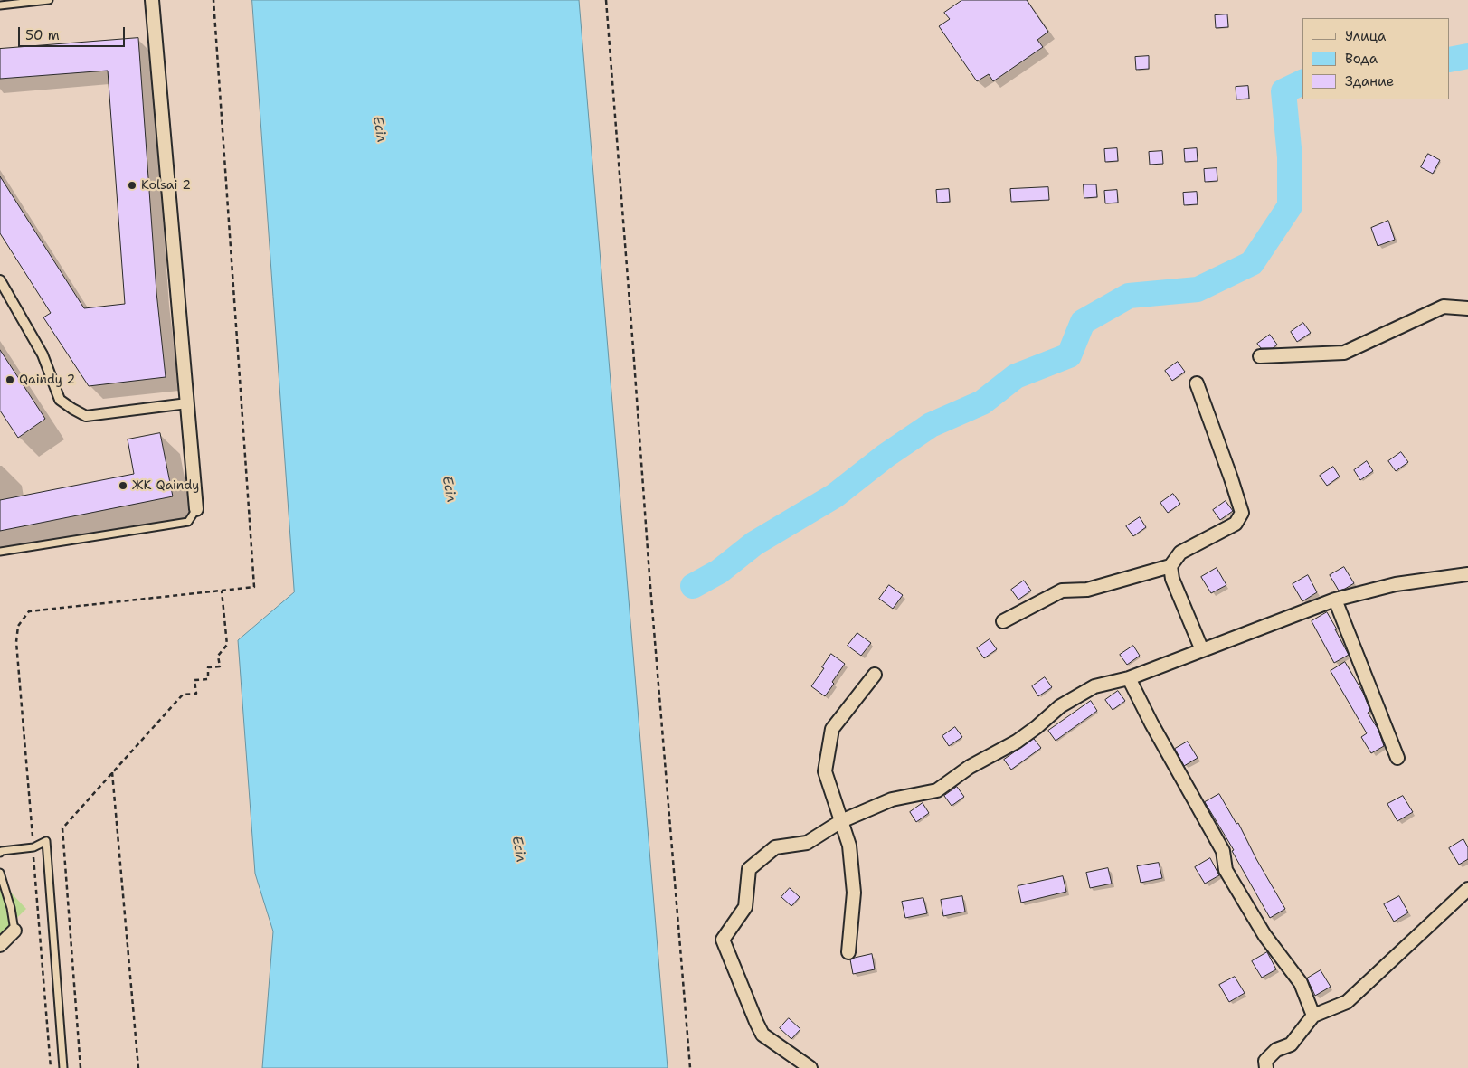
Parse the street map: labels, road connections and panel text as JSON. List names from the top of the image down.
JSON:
{
  "water": ["Есіл"],
  "places": ["Kolsai 2", "Qaindy 2", "ЖК Qaindy"],
  "legend": ["Улица", "Вода", "Здание"],
  "scale_bar": "50 m"
}
